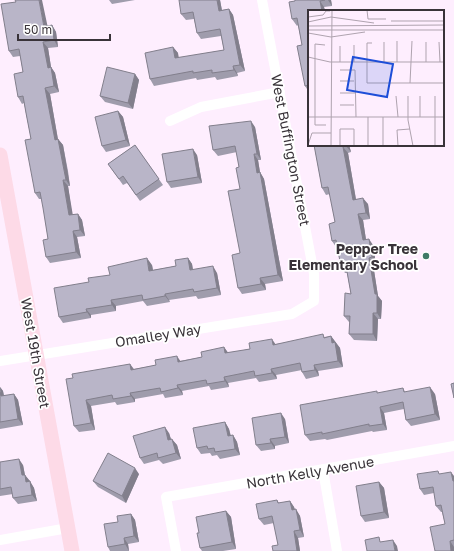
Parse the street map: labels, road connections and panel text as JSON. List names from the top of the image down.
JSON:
{
  "streets": {
    "main road": ["West 19th Street"],
    "street": ["West Buffington Street", "Omalley Way", "North Kelly Avenue"]
  },
  "crossings": [
    ["West Buffington Street", "Omalley Way"],
    ["Omalley Way", "West 19th Street"]
  ],
  "places": ["Pepper Tree Elementary School"],
  "scale_bar": "50 m"
}
